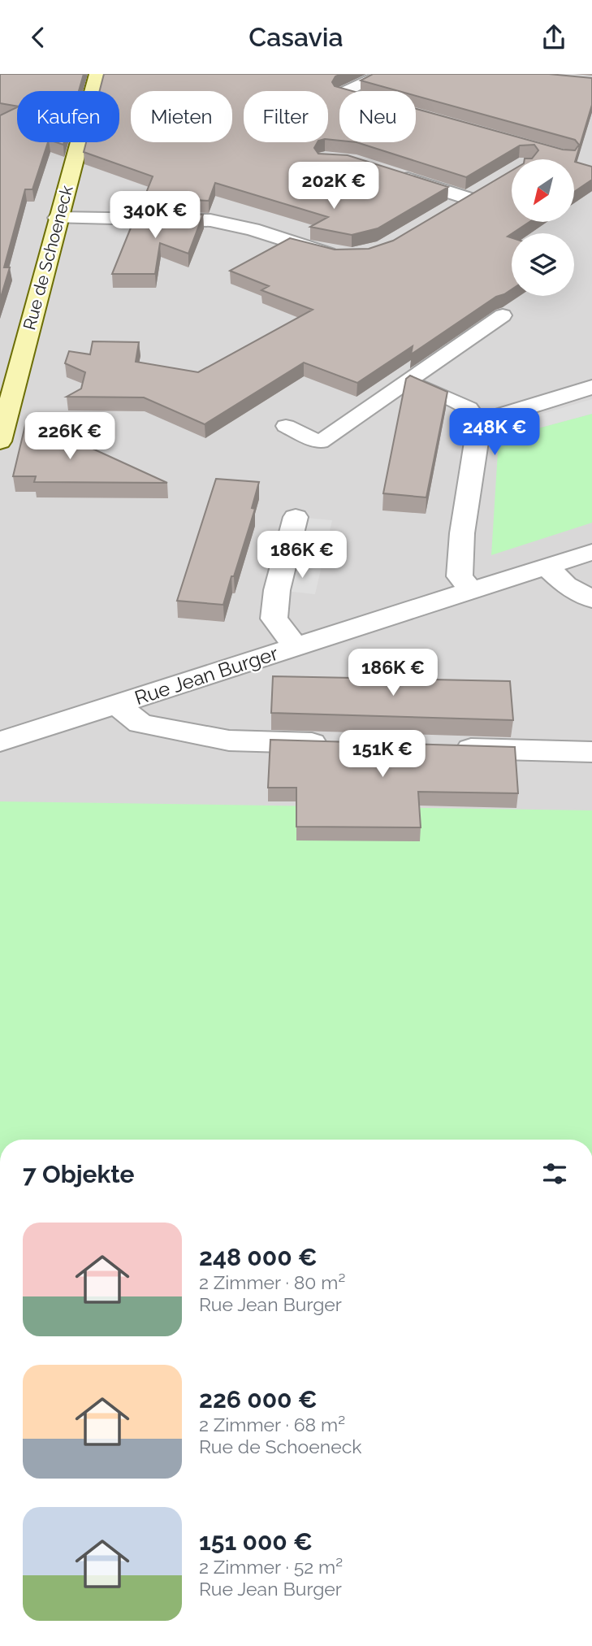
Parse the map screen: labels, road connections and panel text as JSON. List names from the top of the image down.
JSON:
{
  "streets": {
    "main road": ["Rue de Schoeneck"],
    "street": ["Rue Jean Burger"]
  },
  "north": "bottom left",
  "page": {
    "header": "Casavia",
    "chip": [
      "Kaufen",
      "Mieten",
      "Filter",
      "Neu"
    ],
    "price": [
      "202K €",
      "340K €",
      "248K €",
      "226K €",
      "186K €",
      "186K €",
      "151K €"
    ],
    "heading": "7 Objekte",
    "list": [
      {
        "name": "248 000 €",
        "note": "2 Zimmer · 80 m² · Rue Jean Burger"
      },
      {
        "name": "226 000 €",
        "note": "2 Zimmer · 68 m² · Rue de Schoeneck"
      },
      {
        "name": "151 000 €",
        "note": "2 Zimmer · 52 m² · Rue Jean Burger"
      }
    ]
  }
}
